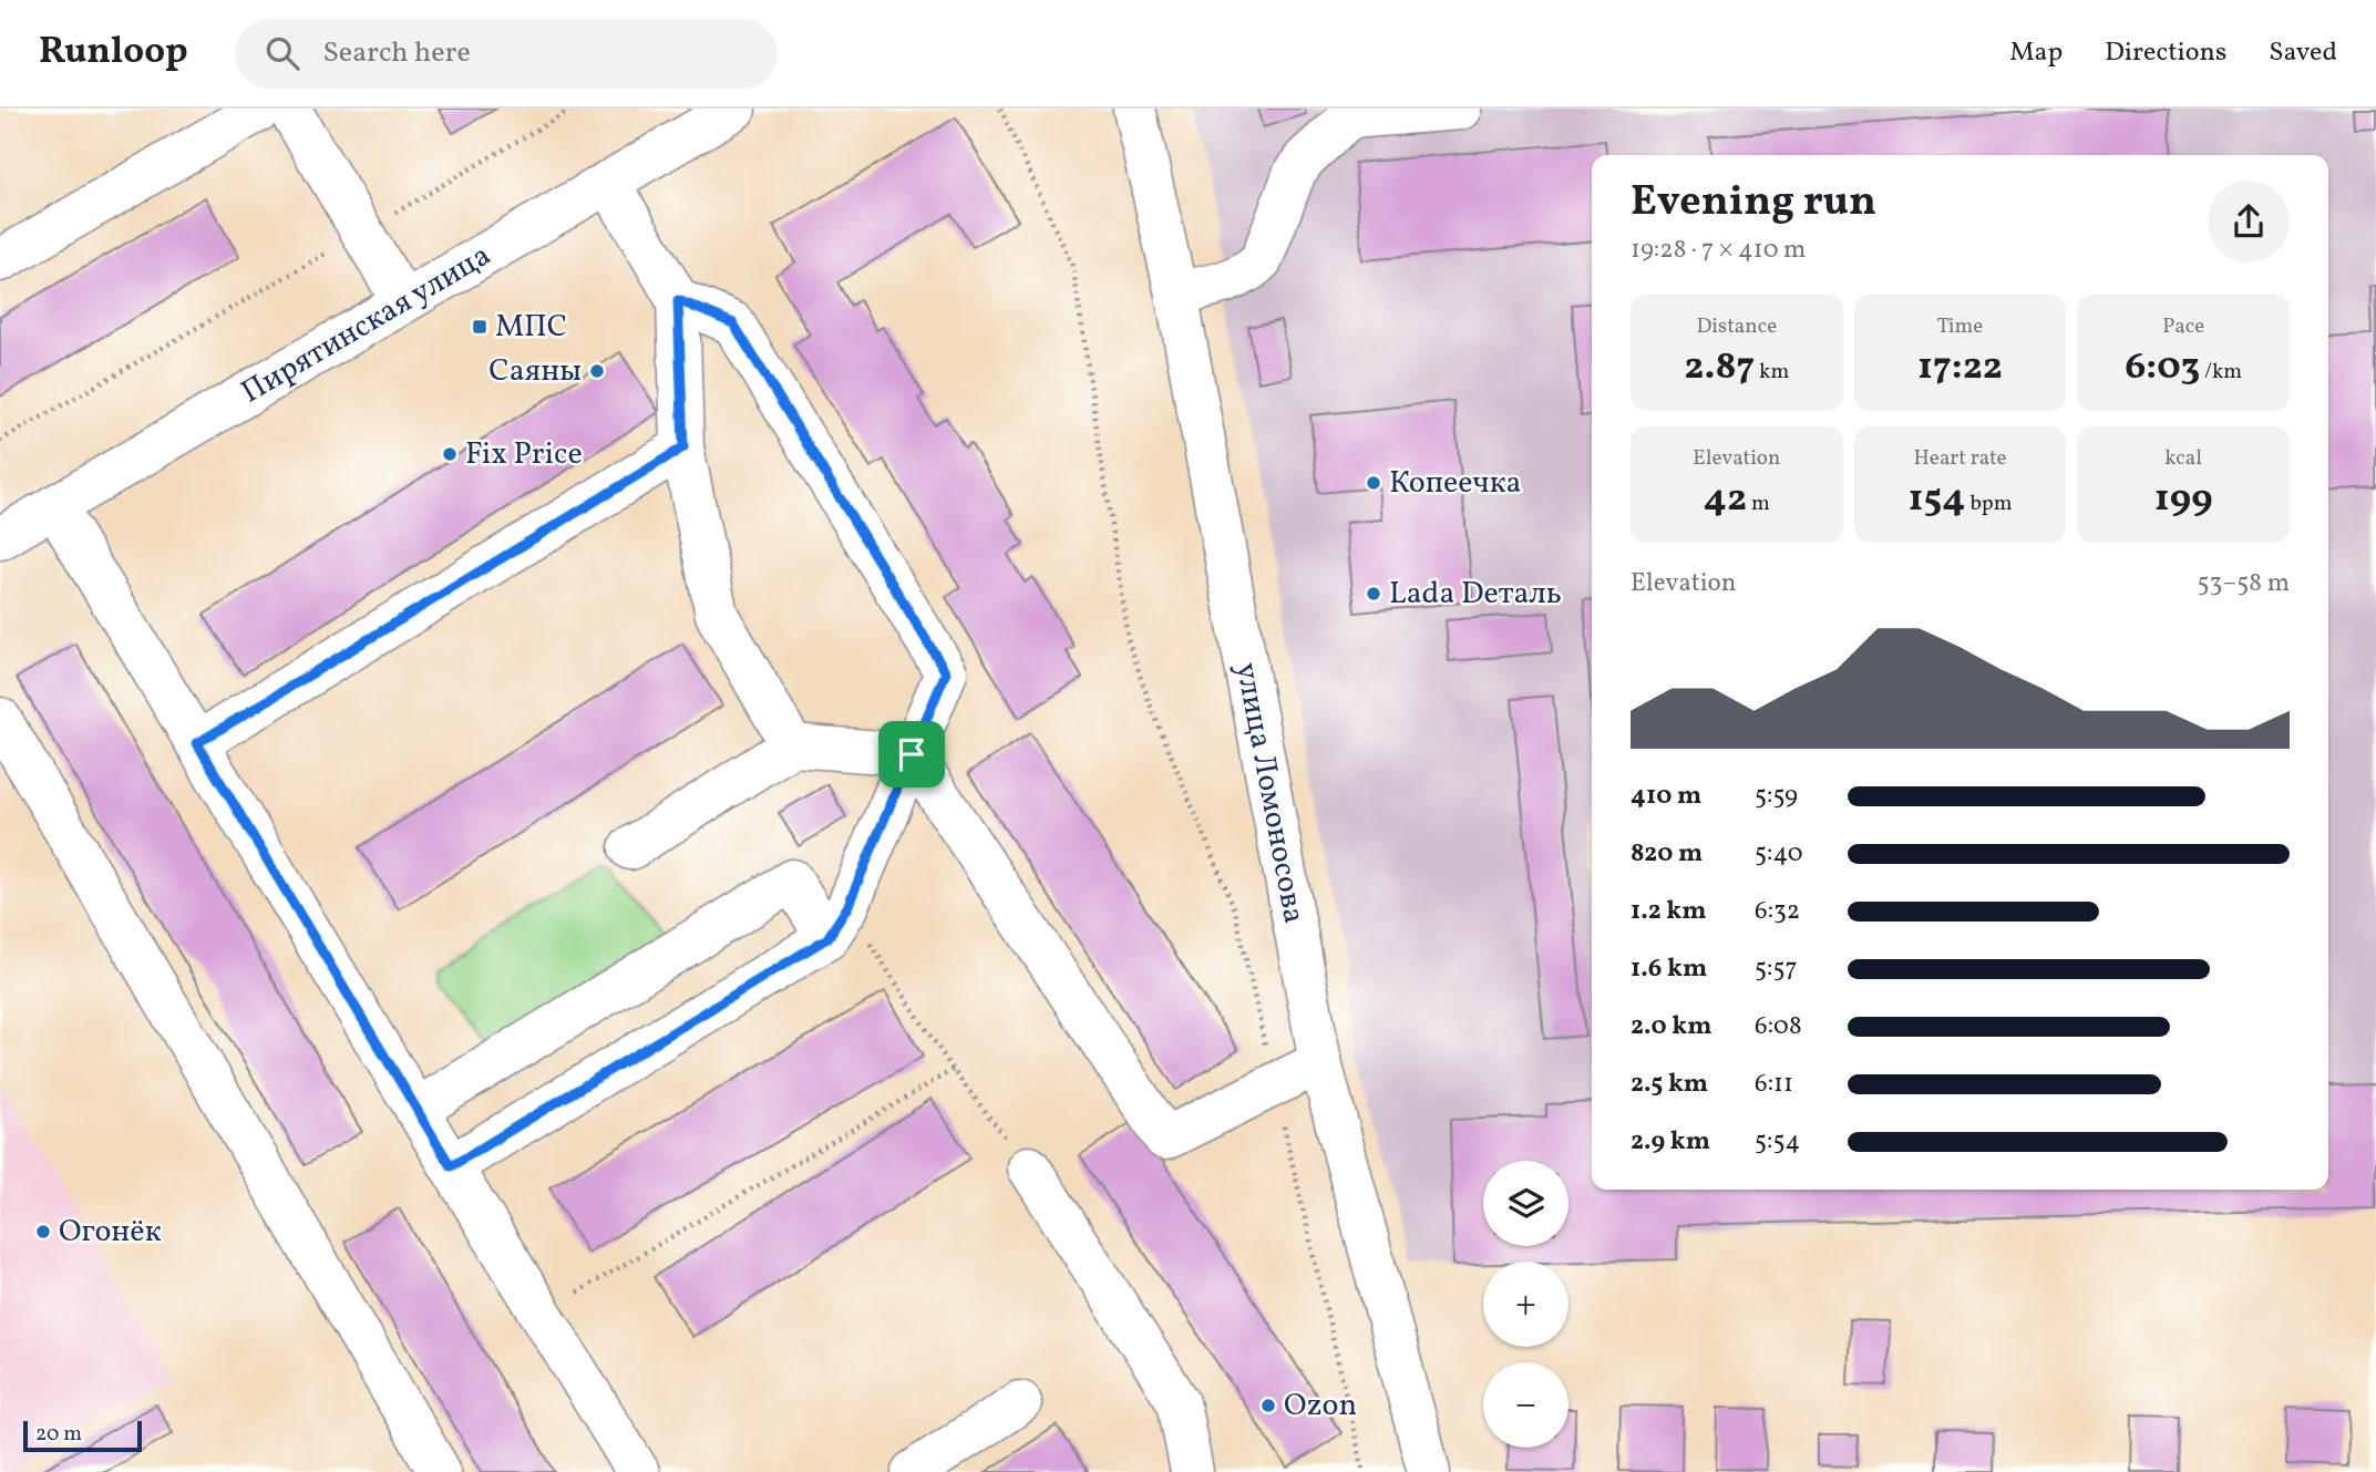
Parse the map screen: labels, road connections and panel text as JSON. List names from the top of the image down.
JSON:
{
  "streets": {
    "street": ["Пирятинская улица", "улица Ломоносова"]
  },
  "places": {
    "transit": ["МПС"],
    "other": [
      "Саяны",
      "Fix Price",
      "Копеечка",
      "Lada Dеталь",
      "Огонёк",
      "Ozon"
    ]
  },
  "scale_bar": "20 m",
  "page": {
    "header": "Runloop",
    "search": "Search here",
    "nav": ["Map", "Directions", "Saved"],
    "heading": ["Evening run", "19:28 · 7 × 410 m"],
    "stats": [
      ["Distance", "2.87 km"],
      ["Time", "17:22"],
      ["Pace", "6:03 /km"],
      ["Elevation", "42 m"],
      ["Heart rate", "154 bpm"],
      ["kcal", "199"]
    ],
    "chart": ["Elevation", "53–58 m"],
    "list": [
      {
        "name": "410 m",
        "note": "5:59"
      },
      {
        "name": "820 m",
        "note": "5:40"
      },
      {
        "name": "1.2 km",
        "note": "6:32"
      },
      {
        "name": "1.6 km",
        "note": "5:57"
      },
      {
        "name": "2.0 km",
        "note": "6:08"
      },
      {
        "name": "2.5 km",
        "note": "6:11"
      },
      {
        "name": "2.9 km",
        "note": "5:54"
      }
    ],
    "map_buttons": ["+", "−"],
    "scale": "20 m"
  }
}
